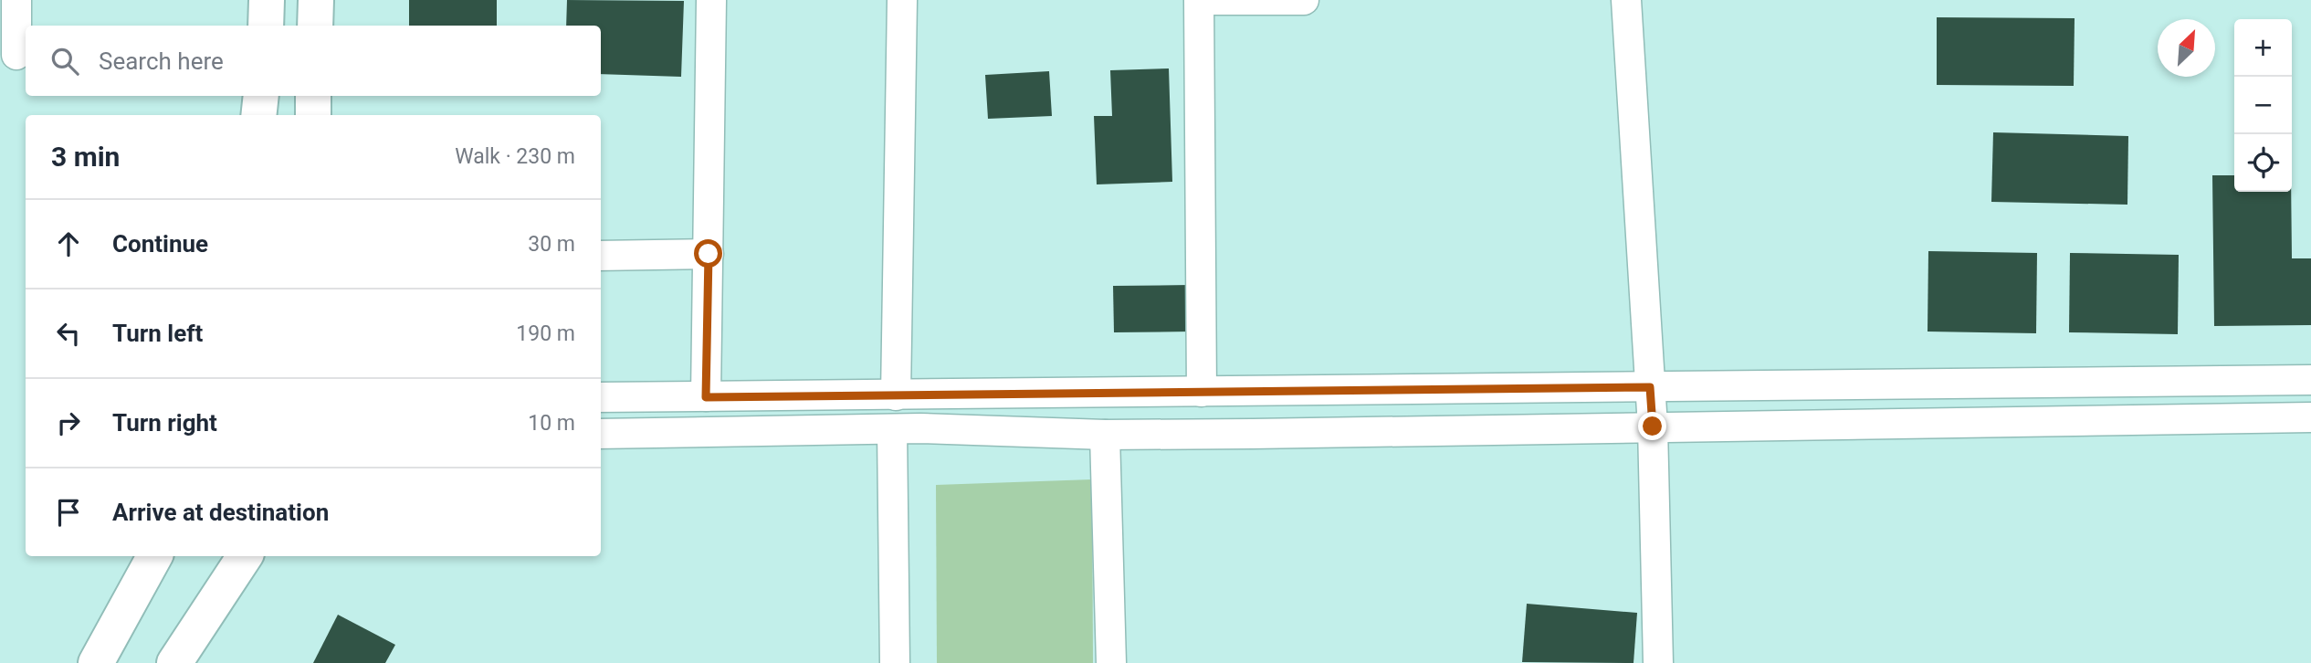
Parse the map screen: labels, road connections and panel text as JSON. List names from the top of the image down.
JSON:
{
  "north": "top right",
  "page": {
    "map_buttons": ["+", "−"],
    "search": "Search here",
    "heading": ["3 min", "Walk · 230 m"],
    "list": [
      ["Continue", "30 m"],
      ["Turn left", "190 m"],
      ["Turn right", "10 m"],
      "Arrive at destination"
    ]
  }
}
